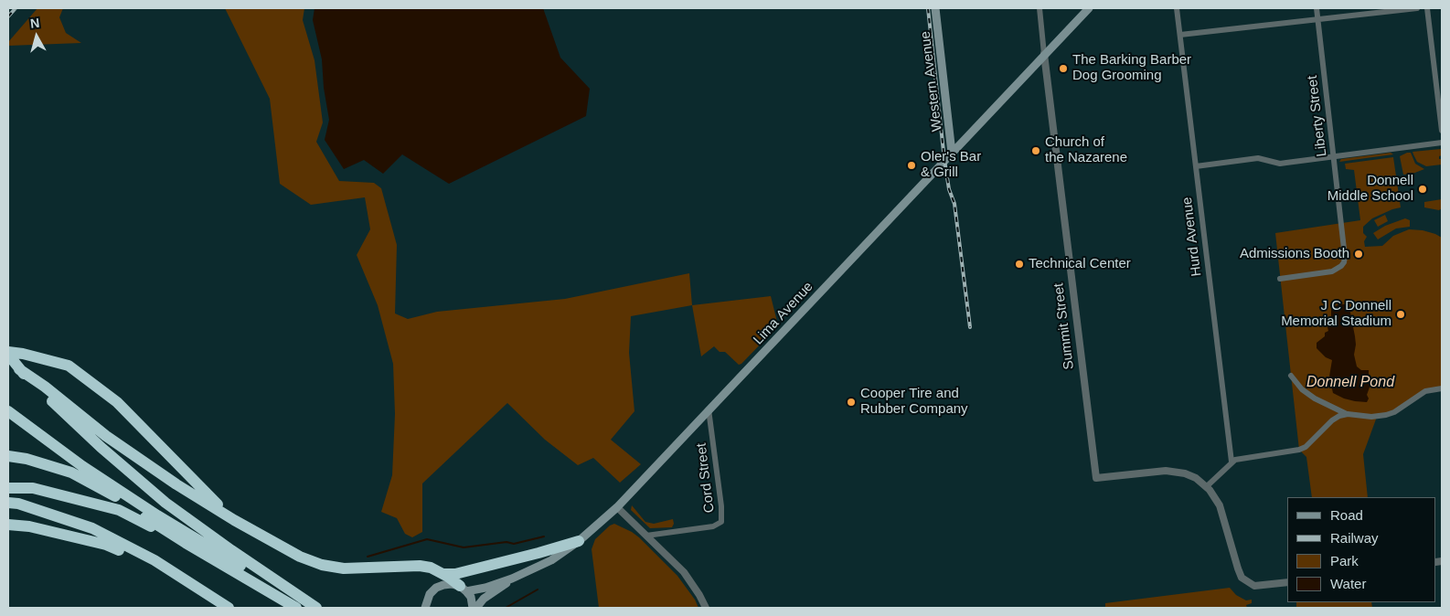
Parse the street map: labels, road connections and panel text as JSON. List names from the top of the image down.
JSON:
{
  "streets": {
    "main road": ["Western Avenue", "Lima Avenue"],
    "street": [
      "Liberty Street",
      "Hurd Avenue",
      "Summit Street",
      "Cord Street"
    ]
  },
  "crossings": [
    ["Western Avenue", "Lima Avenue"],
    ["Lima Avenue", "Summit Street"],
    ["Lima Avenue", "Cord Street"]
  ],
  "water": ["Donnell Pond"],
  "places": [
    "The Barking Barber Dog Grooming",
    "Church of the Nazarene",
    "Oler's Bar & Grill",
    "Donnell Middle School",
    "Admissions Booth",
    "Technical Center",
    "J C Donnell Memorial Stadium",
    "Cooper Tire and Rubber Company"
  ],
  "legend": [
    "Road",
    "Railway",
    "Park",
    "Water"
  ],
  "north": "top"
}
